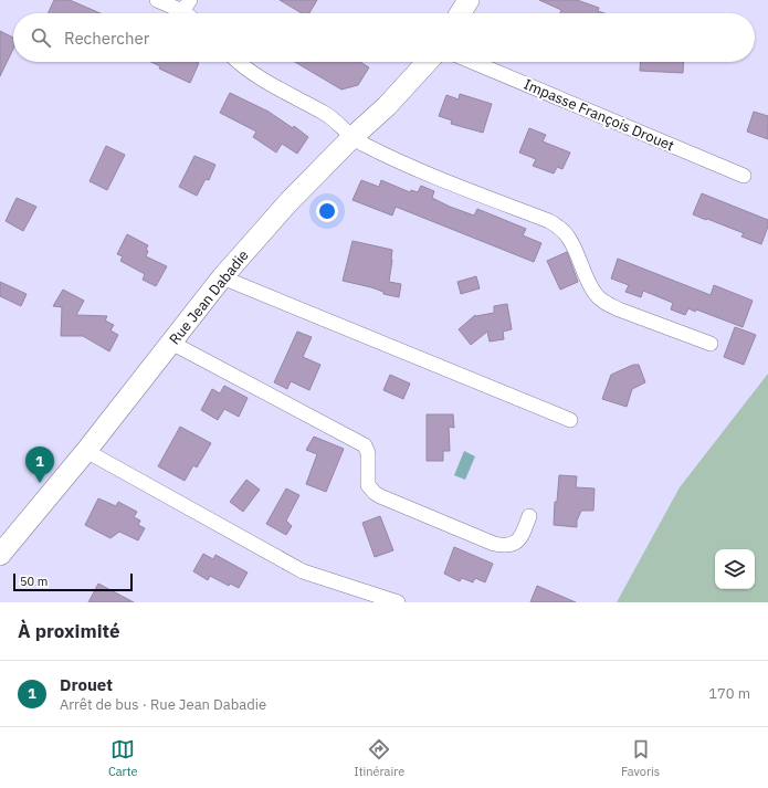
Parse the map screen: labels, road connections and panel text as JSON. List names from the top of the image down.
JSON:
{
  "streets": {
    "street": ["Impasse François Drouet", "Rue Jean Dabadie"]
  },
  "scale_bar": "50 m",
  "page": {
    "search": "Rechercher",
    "pins": "1",
    "scale": "50 m",
    "heading": "À proximité",
    "list": [
      {
        "mark": "1",
        "name": "Drouet",
        "note": "Arrêt de bus · Rue Jean Dabadie",
        "value": "170 m"
      }
    ],
    "nav": ["Carte", "Itinéraire", "Favoris"]
  }
}
